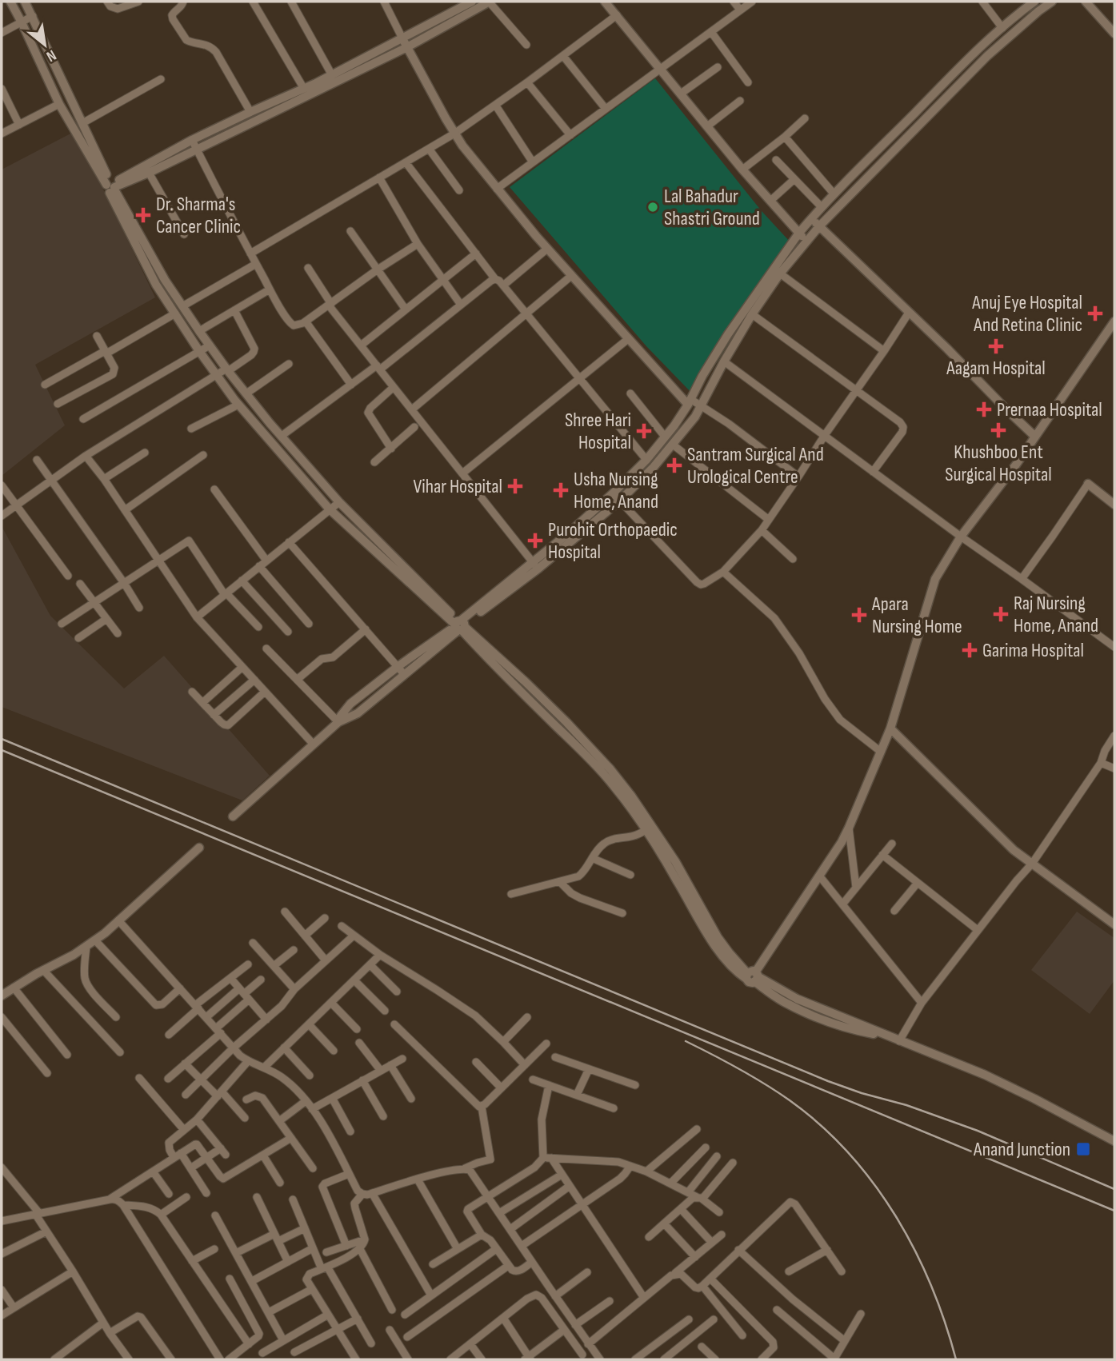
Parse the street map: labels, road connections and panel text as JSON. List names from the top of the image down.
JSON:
{
  "places": {
    "other": ["Lal Bahadur Shastri Ground"],
    "health": [
      "Dr. Sharma's Cancer Clinic",
      "Anuj Eye Hospital And Retina Clinic",
      "Aagam Hospital",
      "Prernaa Hospital",
      "Khushboo Ent Surgical Hospital",
      "Shree Hari Hospital",
      "Santram Surgical And Urological Centre",
      "Vihar Hospital",
      "Usha Nursing Home, Anand",
      "Purohit Orthopaedic Hospital",
      "Raj Nursing Home, Anand",
      "Apara Nursing Home",
      "Garima Hospital"
    ],
    "transit": ["Anand Junction"]
  },
  "north": "bottom right"
}
